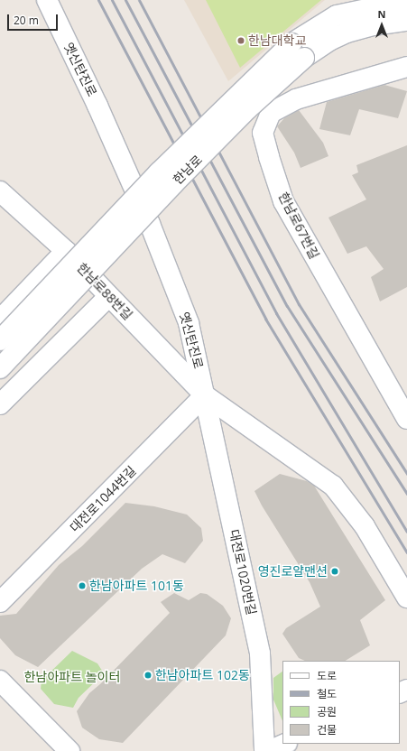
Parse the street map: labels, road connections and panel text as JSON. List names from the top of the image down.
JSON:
{
  "streets": {
    "street": [
      "옛신탄진로",
      "한남로",
      "한남로67번길",
      "한남로88번길",
      "대전로1044번길",
      "대전로1020번길"
    ]
  },
  "crossings": [
    ["옛신탄진로", "한남로88번길"],
    ["옛신탄진로", "대전로1044번길"],
    ["옛신탄진로", "대전로1020번길"],
    ["한남로88번길", "대전로1044번길"],
    ["한남로88번길", "대전로1020번길"],
    ["대전로1044번길", "대전로1020번길"]
  ],
  "parks": ["한남아파트 놀이터"],
  "places": [
    "한남대학교",
    "영진로얄맨션",
    "한남아파트 101동",
    "한남아파트 102동"
  ],
  "legend": [
    "도로",
    "철도",
    "공원",
    "건물"
  ],
  "scale_bar": "20 m",
  "north": "top"
}
